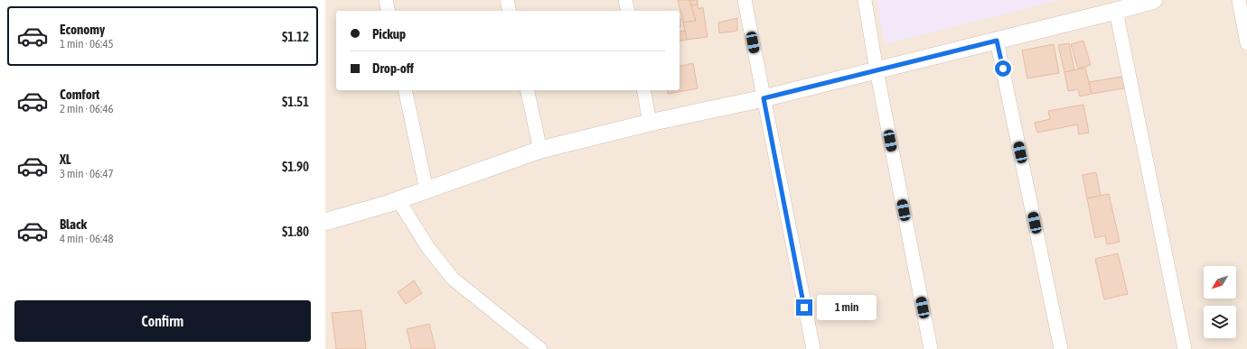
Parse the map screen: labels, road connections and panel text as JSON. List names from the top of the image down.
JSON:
{
  "north": "bottom left",
  "page": {
    "list": [
      {
        "name": "Economy",
        "note": "1 min · 06:45",
        "value": "$1.12"
      },
      {
        "name": "Comfort",
        "note": "2 min · 06:46",
        "value": "$1.51"
      },
      {
        "name": "XL",
        "note": "3 min · 06:47",
        "value": "$1.90"
      },
      {
        "name": "Black",
        "note": "4 min · 06:48",
        "value": "$1.80"
      }
    ],
    "banner": ["Pickup", "Drop-off"],
    "buttons": "Confirm",
    "bubble": "1 min"
  }
}
